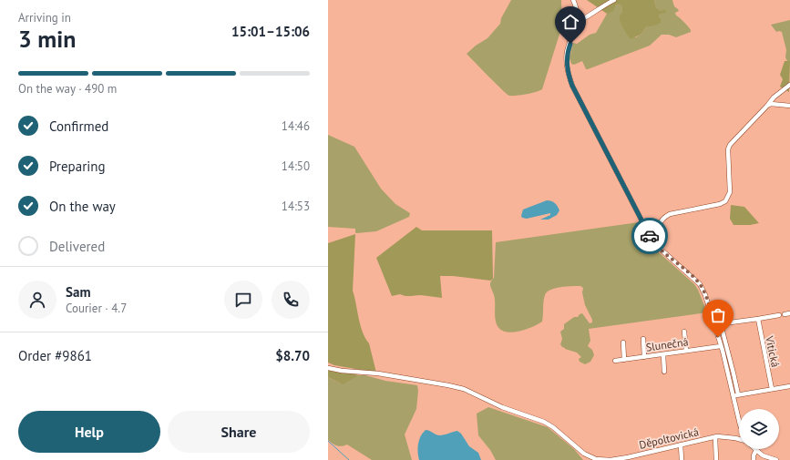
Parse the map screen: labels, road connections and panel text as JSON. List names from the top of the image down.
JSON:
{
  "streets": {
    "street": ["Slunečná", "Vitická", "Děpoltovická"]
  },
  "crossings": [
    ["Slunečná", "Děpoltovická"]
  ],
  "page": {
    "heading": ["3 min", "Arriving in", "15:01–15:06"],
    "panel": [
      "Sam",
      "Courier · 4.7",
      "Order #9861",
      "$8.70"
    ],
    "bar": "On the way · 490 m",
    "list": [
      ["Confirmed", "14:46"],
      ["Preparing", "14:50"],
      ["On the way", "14:53"],
      "Delivered"
    ],
    "buttons": ["Help", "Share"]
  }
}
